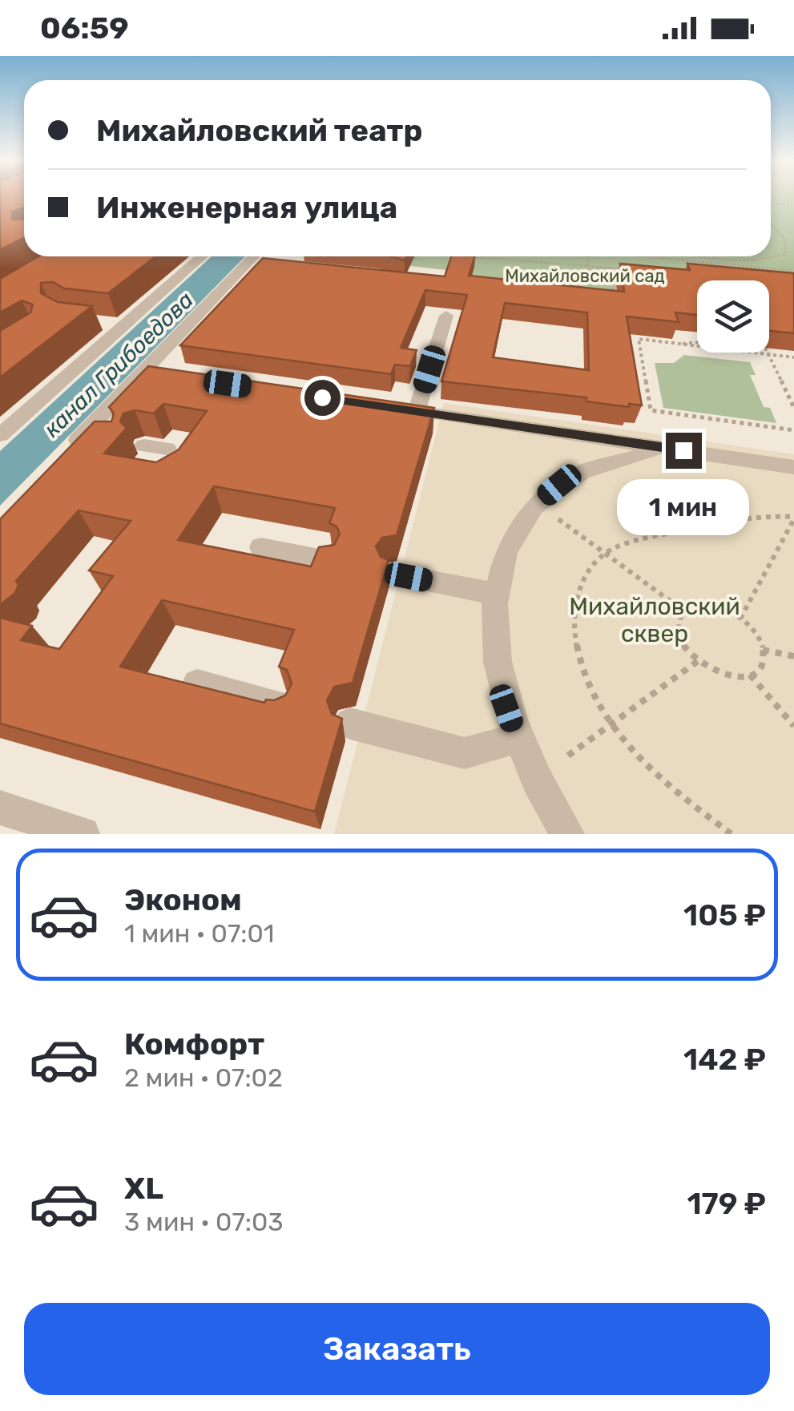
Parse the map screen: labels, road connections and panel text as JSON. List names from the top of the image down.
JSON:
{
  "water": ["канал Грибоедова"],
  "parks": ["Михайловский сад", "Михайловский сквер"],
  "page": {
    "status": "06:59",
    "banner": ["Михайловский театр", "Инженерная улица"],
    "bubble": "1 мин",
    "list": [
      {
        "name": "Эконом",
        "note": "1 мин · 07:01",
        "value": "105 ₽"
      },
      {
        "name": "Комфорт",
        "note": "2 мин · 07:02",
        "value": "142 ₽"
      },
      {
        "name": "XL",
        "note": "3 мин · 07:03",
        "value": "179 ₽"
      }
    ],
    "buttons": "Заказать"
  }
}
